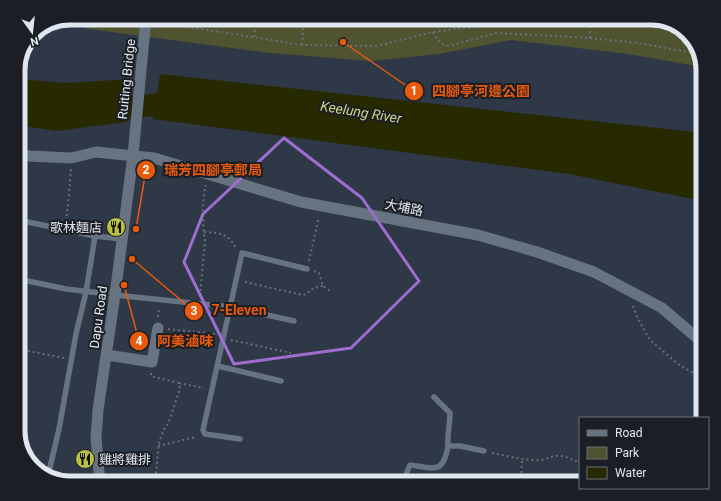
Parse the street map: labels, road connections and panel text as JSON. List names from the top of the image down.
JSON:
{
  "streets": {
    "street": ["Ruiting Bridge", "大埔路", "Dapu Road"]
  },
  "crossings": [
    ["Ruiting Bridge", "Dapu Road"],
    ["大埔路", "Dapu Road"]
  ],
  "water": ["Keelung River"],
  "places": {
    "other": [
      "四腳亭河邊公園",
      "瑞芳四腳亭郵局",
      "7-Eleven",
      "阿美滷味"
    ],
    "restaurant": ["歌林麵店", "雞將雞排"]
  },
  "legend": ["Road", "Park", "Water"],
  "north": "bottom"
}
